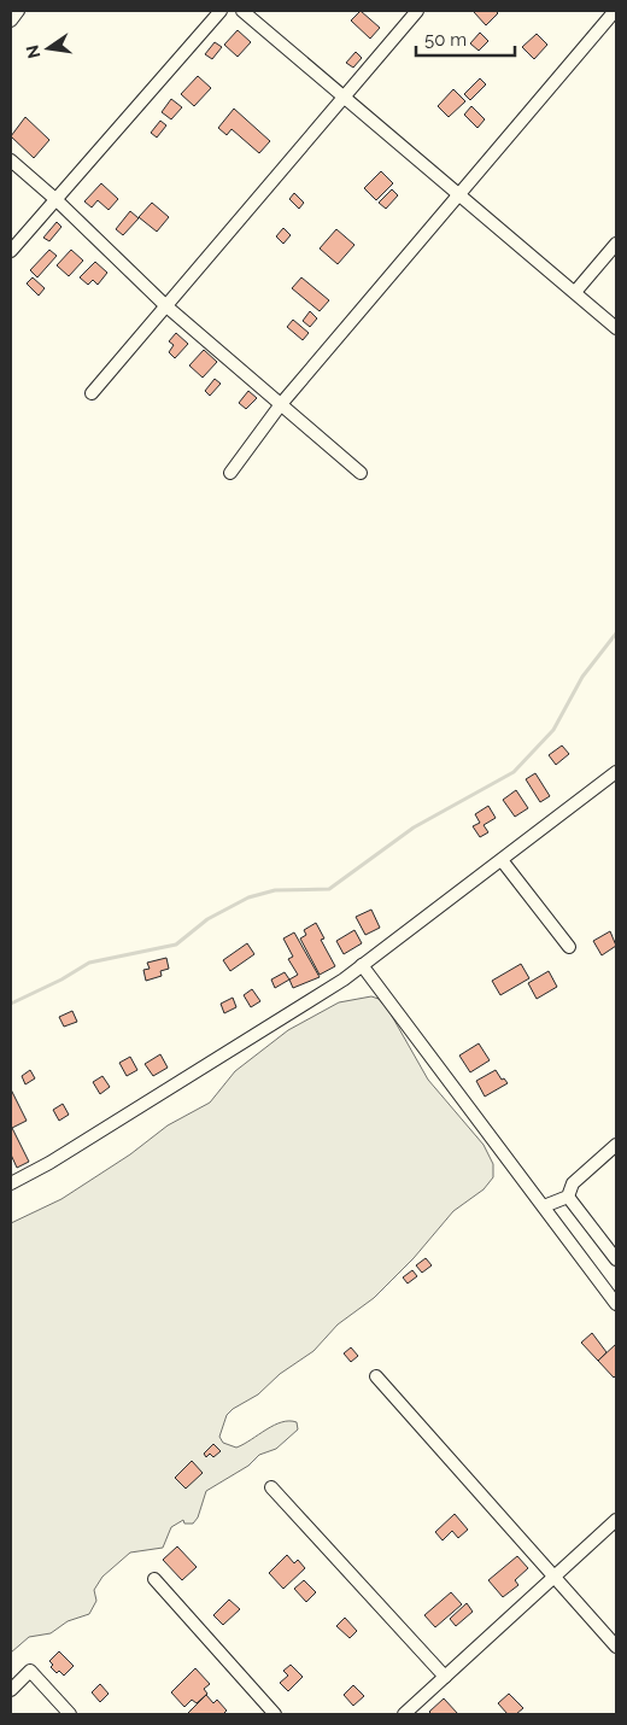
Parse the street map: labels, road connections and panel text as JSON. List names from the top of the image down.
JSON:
{
  "scale_bar": "50 m",
  "north": "left"
}
